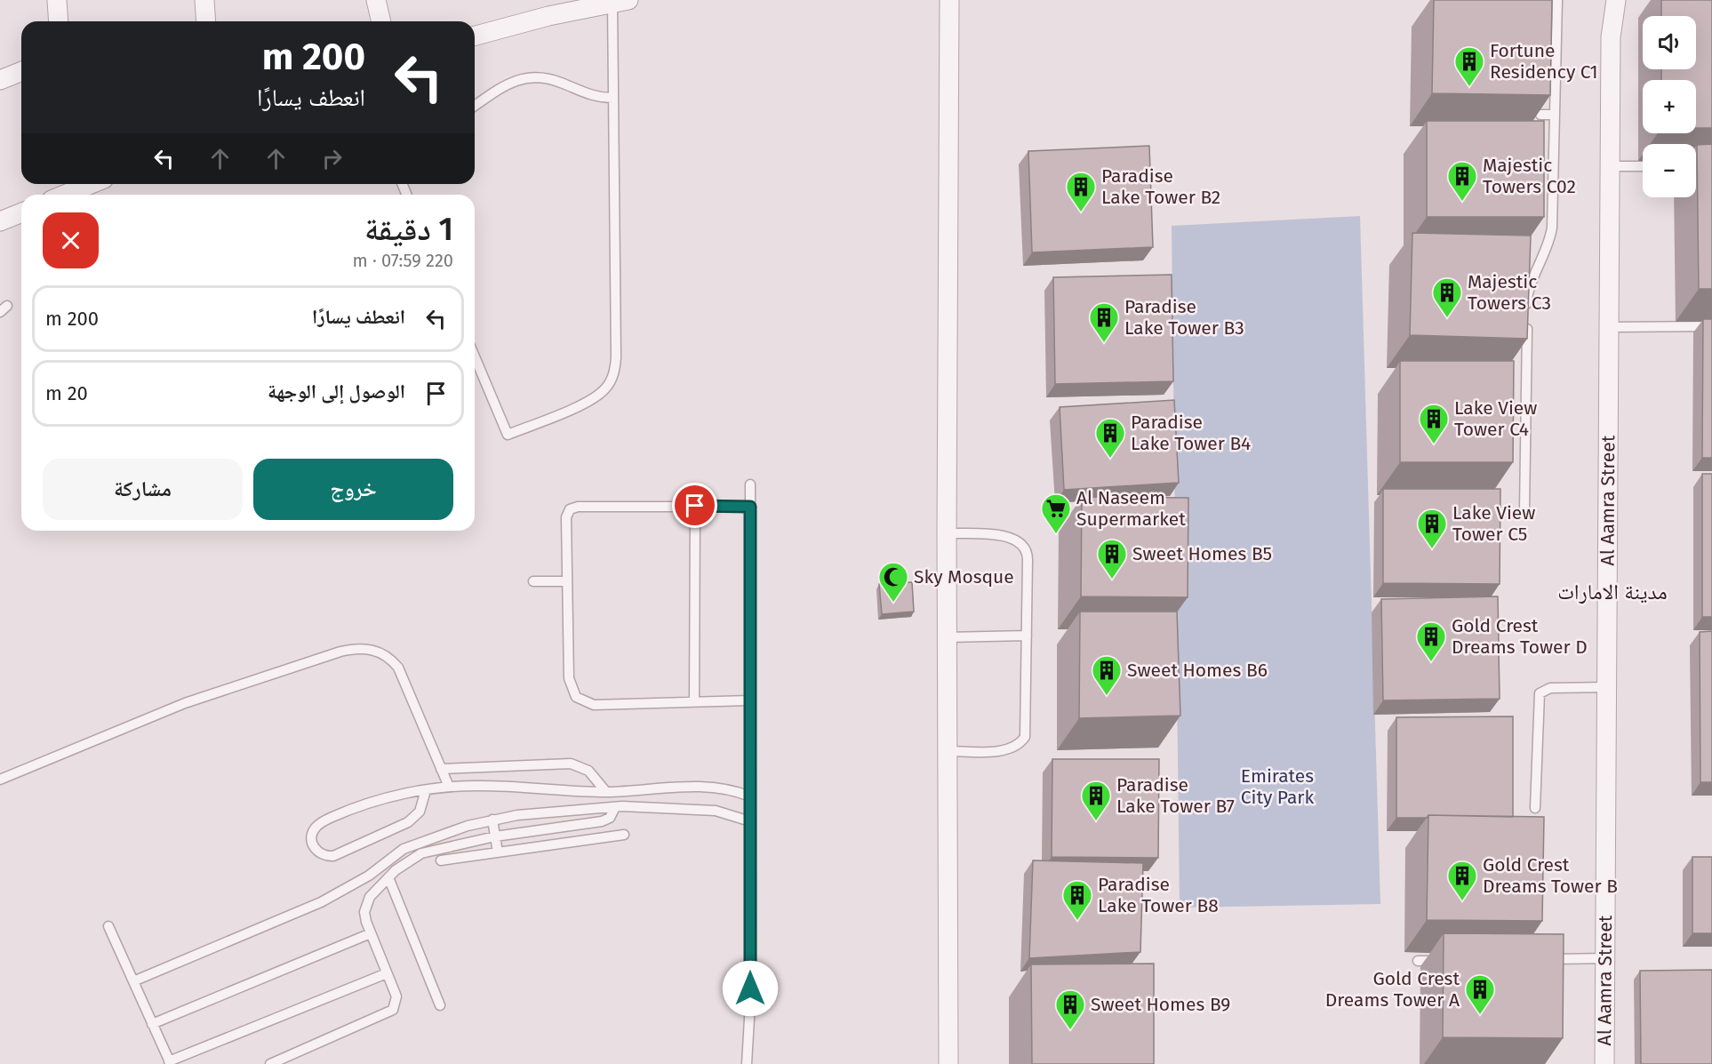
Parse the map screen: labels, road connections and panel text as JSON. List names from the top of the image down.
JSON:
{
  "streets": {
    "street": ["Al Aamra Street"]
  },
  "districts": ["مدينة الامارات"],
  "parks": ["Emirates City Park"],
  "places": {
    "building": [
      "Fortune Residency C1",
      "Majestic Towers C02",
      "Paradise Lake Tower B2",
      "Majestic Towers C3",
      "Paradise Lake Tower B3",
      "Lake View Tower C4",
      "Paradise Lake Tower B4",
      "Lake View Tower C5",
      "Sweet Homes B5",
      "Gold Crest Dreams Tower D",
      "Sweet Homes B6",
      "Paradise Lake Tower B7",
      "Gold Crest Dreams Tower B",
      "Paradise Lake Tower B8",
      "Gold Crest Dreams Tower A",
      "Sweet Homes B9"
    ],
    "supermarket": ["Al Naseem Supermarket"],
    "mosque": ["Sky Mosque"]
  },
  "page": {
    "map_buttons": ["+", "−"],
    "turn": ["200 m", "انعطف يسارًا"],
    "heading": ["1 دقيقة", "220 m · 07:59"],
    "list": [
      {
        "name": "انعطف يسارًا",
        "value": "200 m"
      },
      {
        "name": "الوصول إلى الوجهة",
        "value": "20 m"
      }
    ],
    "buttons": ["خروج", "مشاركة"]
  }
}
